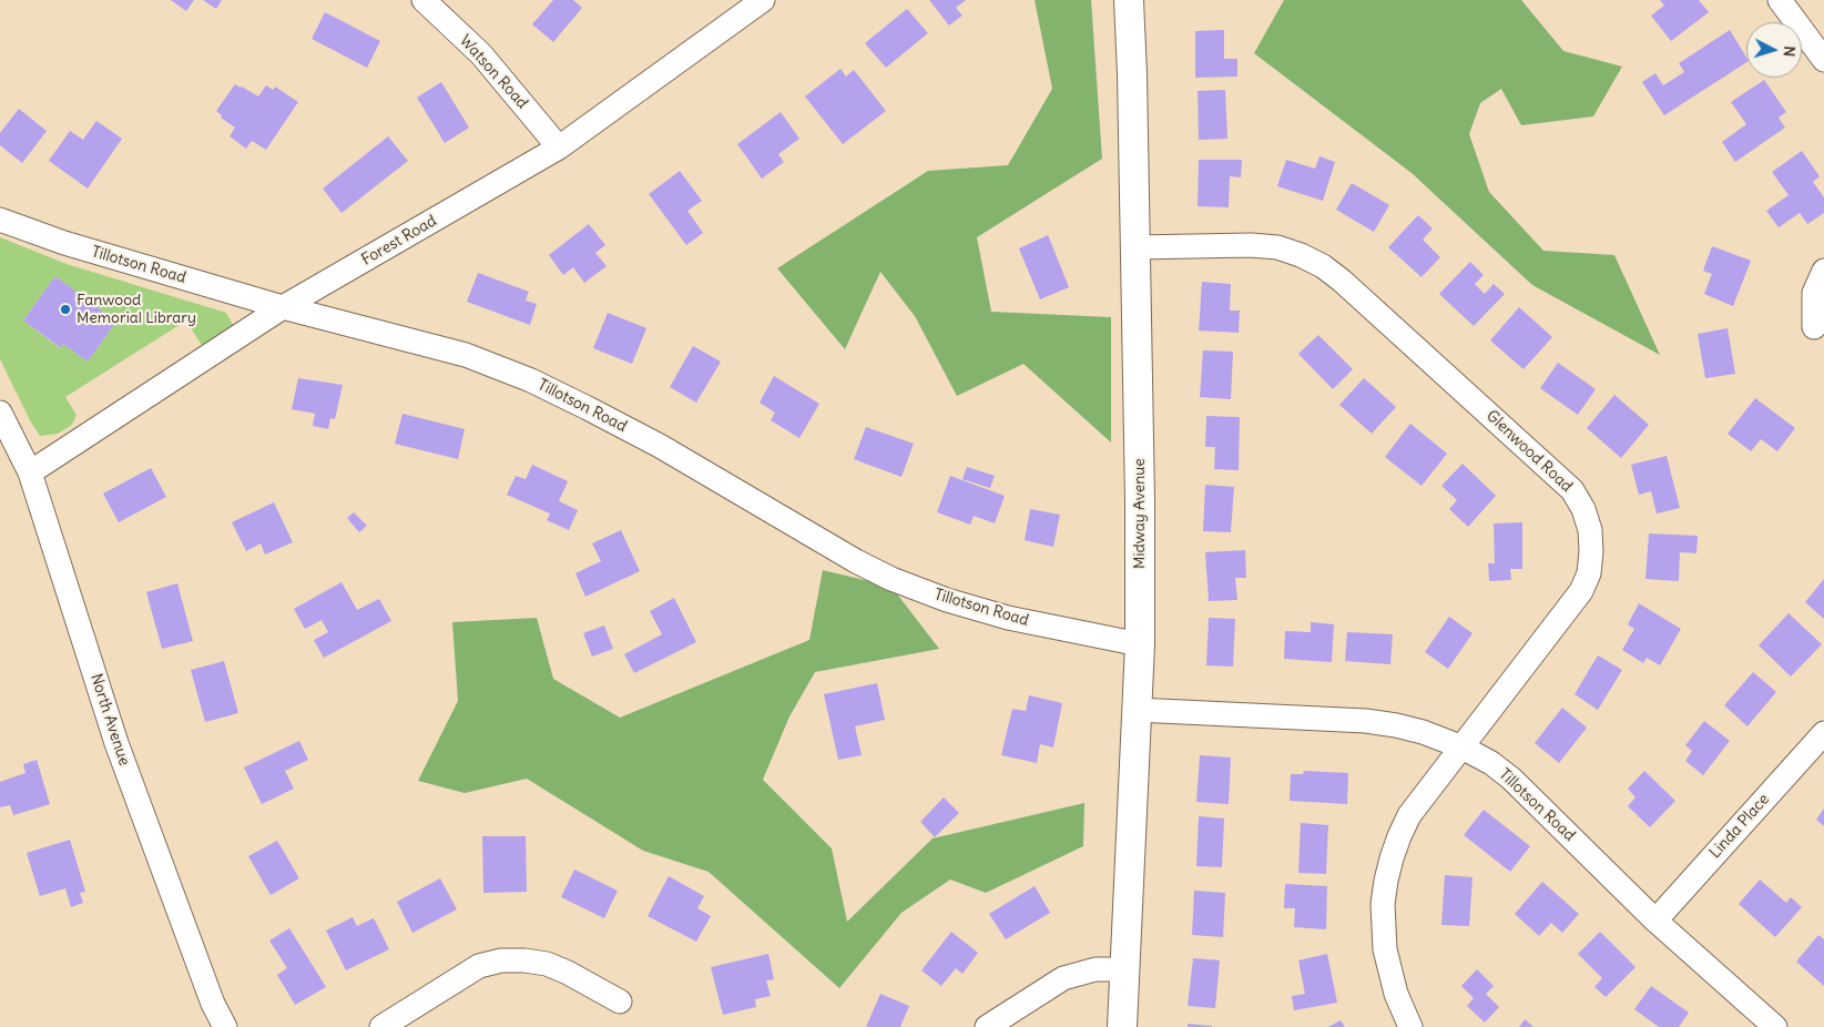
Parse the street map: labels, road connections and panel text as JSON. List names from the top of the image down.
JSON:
{
  "streets": {
    "main road": ["Midway Avenue"],
    "street": [
      "Watson Road",
      "Forest Road",
      "Tillotson Road",
      "Glenwood Road",
      "North Avenue",
      "Linda Place"
    ]
  },
  "crossings": [
    ["Watson Road", "Forest Road"],
    ["Forest Road", "Tillotson Road"],
    ["Forest Road", "North Avenue"],
    ["Tillotson Road", "Glenwood Road"],
    ["Tillotson Road", "Midway Avenue"],
    ["Tillotson Road", "Linda Place"],
    ["Glenwood Road", "Midway Avenue"]
  ],
  "places": ["Fanwood Memorial Library"],
  "north": "right"
}
